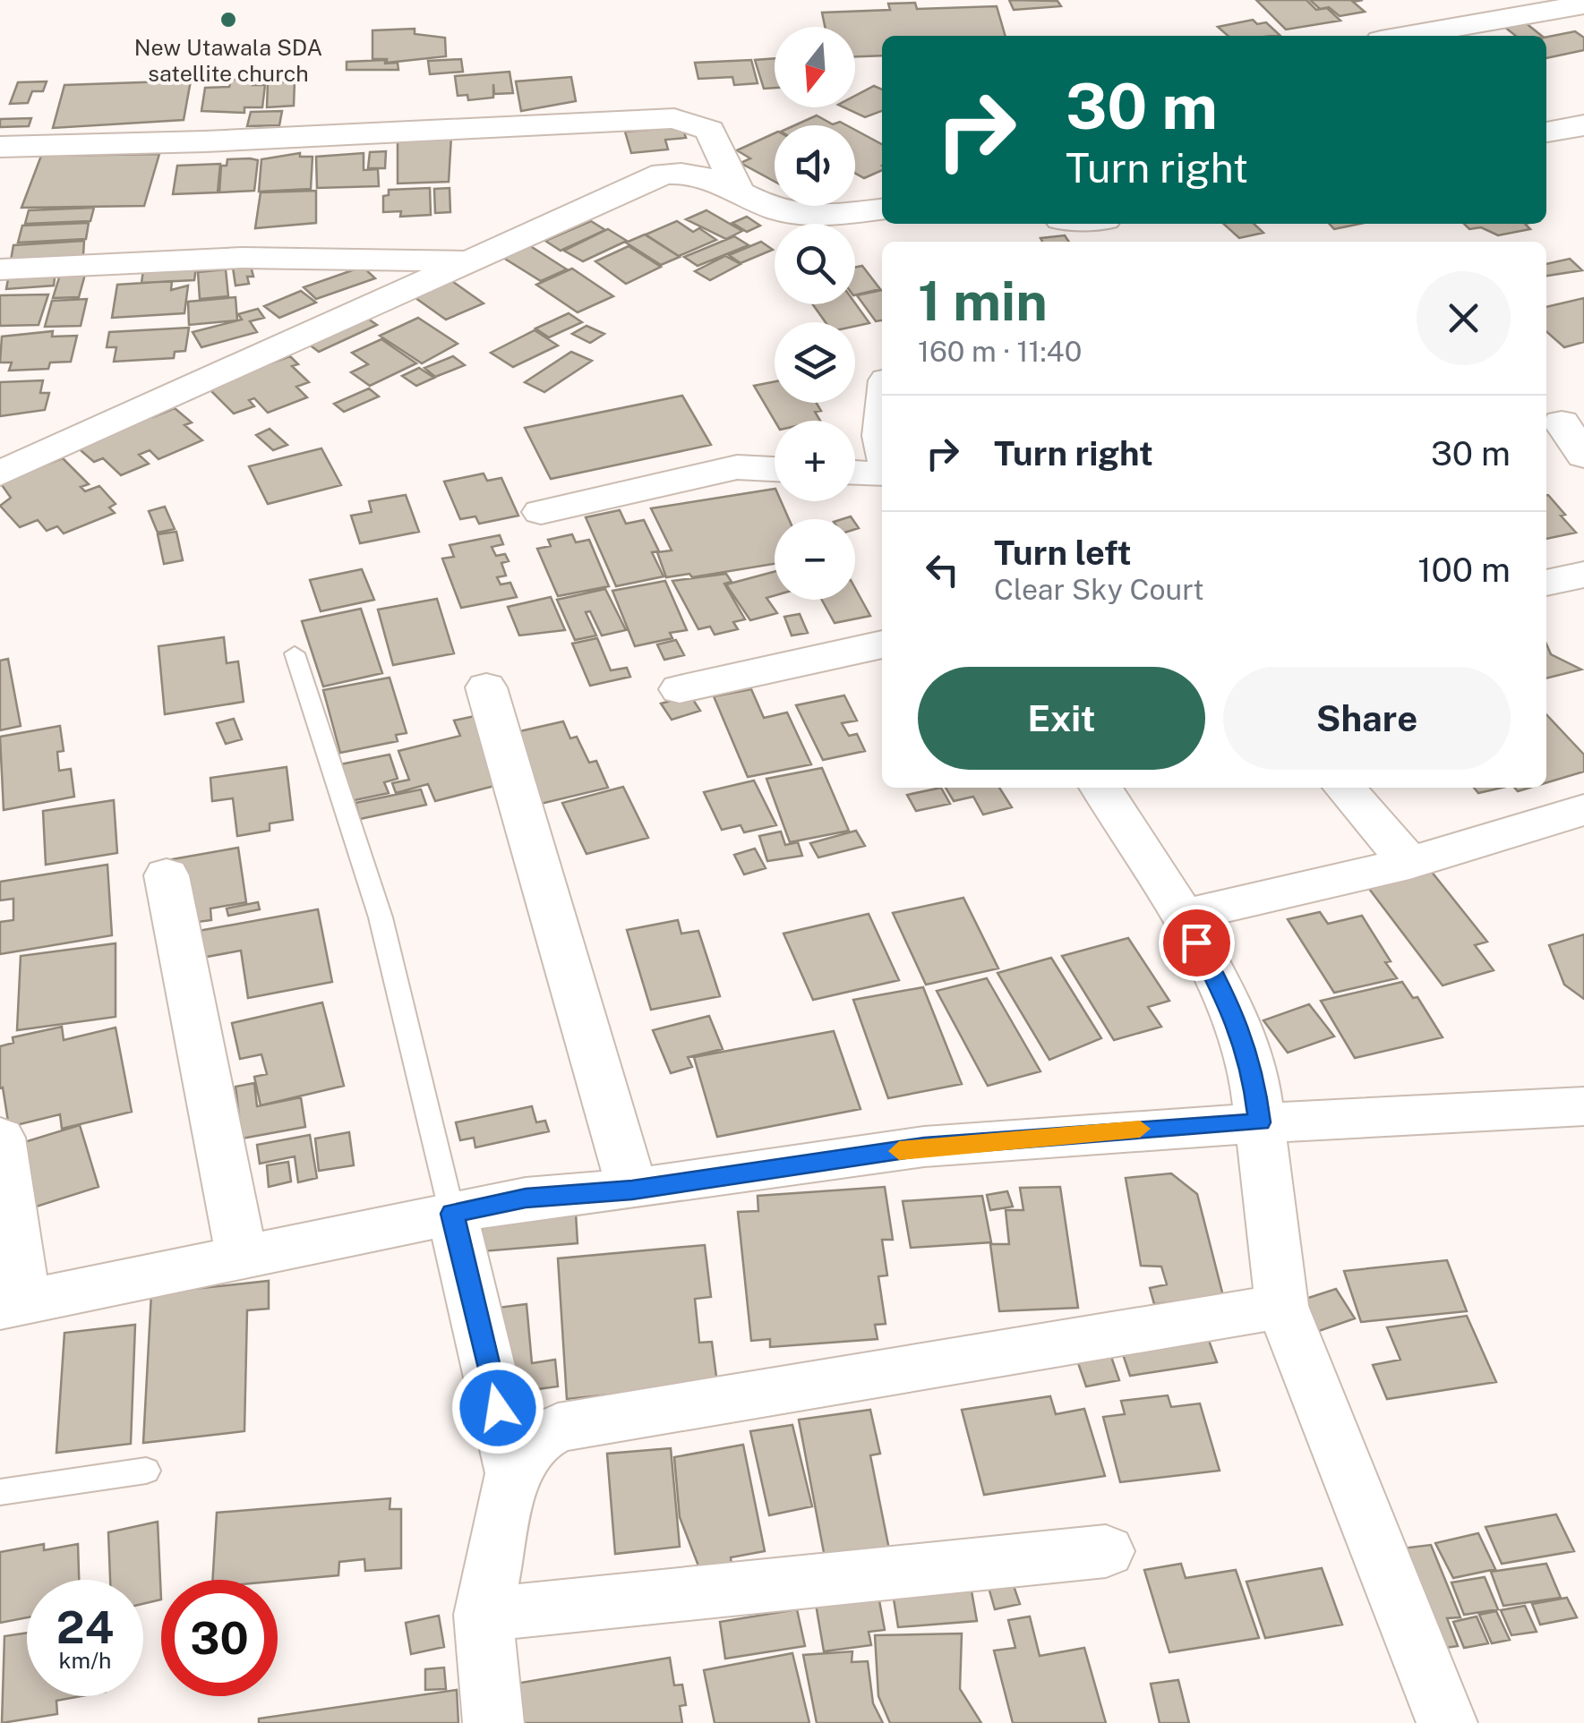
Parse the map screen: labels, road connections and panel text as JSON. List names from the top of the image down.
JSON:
{
  "places": ["New Utawala SDA satellite church"],
  "north": "bottom",
  "page": {
    "map_buttons": ["+", "−"],
    "turn": ["30 m", "Turn right"],
    "heading": ["1 min", "160 m · 11:40"],
    "list": [
      {
        "name": "Turn right",
        "value": "30 m"
      },
      {
        "name": "Turn left",
        "note": "Clear Sky Court",
        "value": "100 m"
      }
    ],
    "buttons": ["Exit", "Share"],
    "speed": "24 km/h",
    "limit": "30"
  }
}
